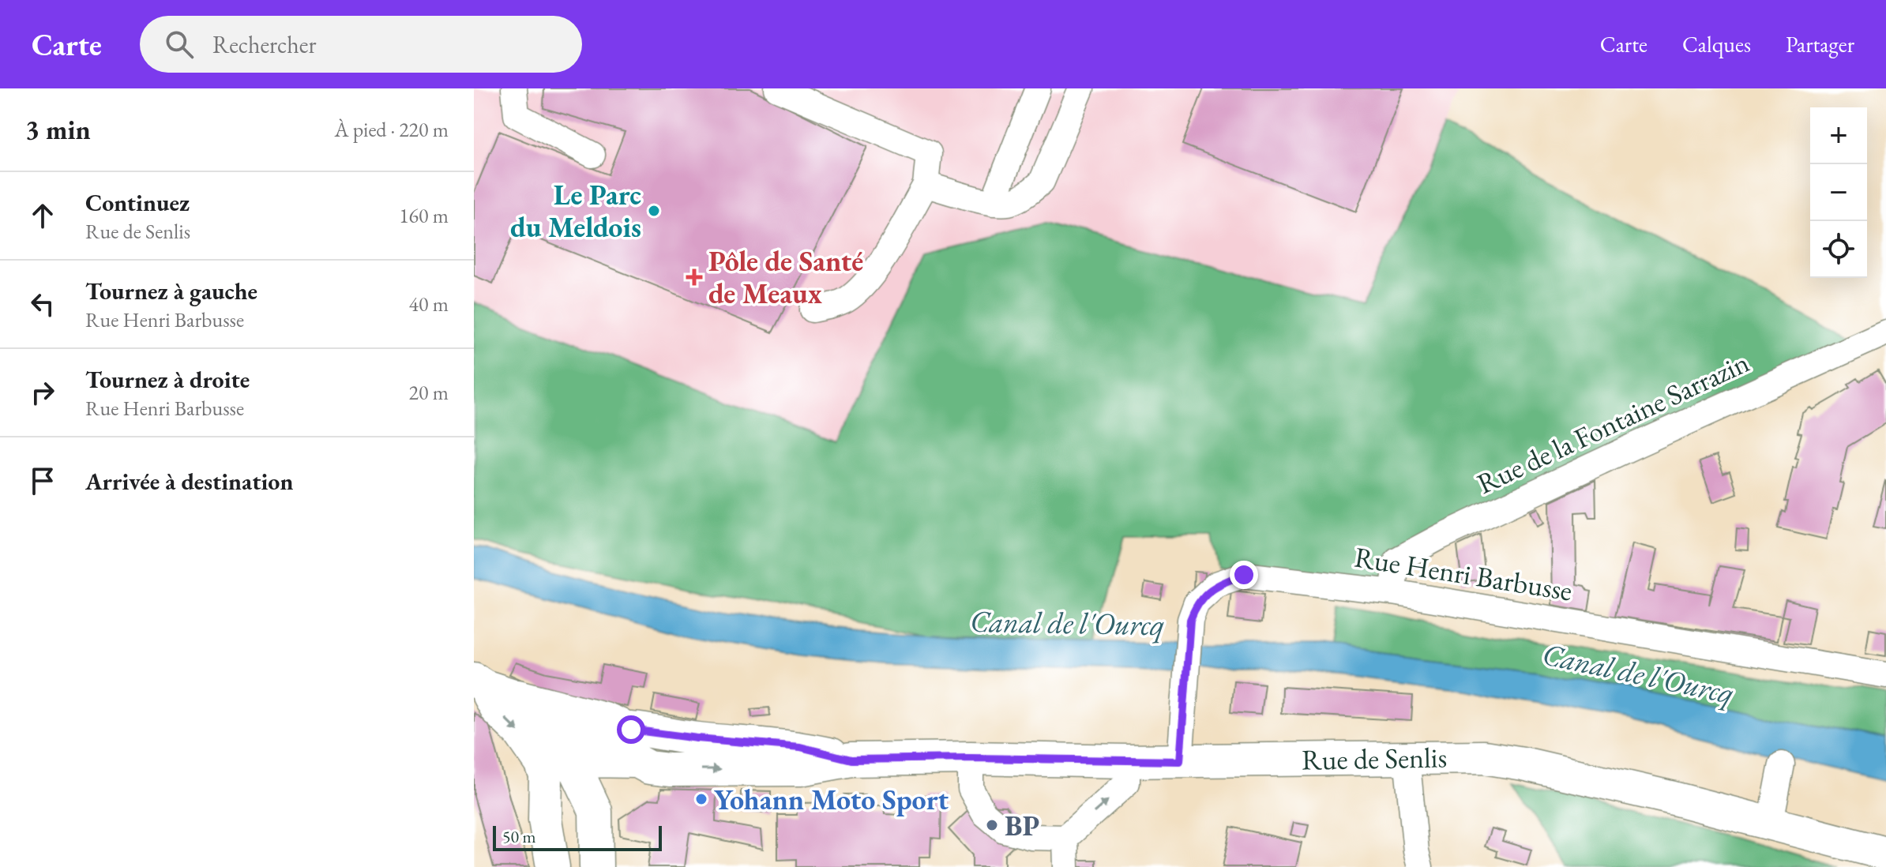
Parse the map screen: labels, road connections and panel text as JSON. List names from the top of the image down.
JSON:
{
  "streets": {
    "main road": ["Rue de Senlis"],
    "street": ["Rue de la Fontaine Sarrazin", "Rue Henri Barbusse"]
  },
  "crossings": [
    ["Rue de la Fontaine Sarrazin", "Rue Henri Barbusse"],
    ["Rue Henri Barbusse", "Rue de Senlis"]
  ],
  "water": ["Canal de l'Ourcq"],
  "places": {
    "other": ["Le Parc du Meldois", "Yohann Moto Sport", "BP"],
    "health": ["Pôle de Santé de Meaux"]
  },
  "scale_bar": "50 m",
  "page": {
    "header": "Carte",
    "search": "Rechercher",
    "nav": ["Carte", "Calques", "Partager"],
    "heading": ["3 min", "À pied · 220 m"],
    "map_buttons": ["+", "−"],
    "list": [
      ["Continuez", "Rue de Senlis", "160 m"],
      ["Tournez à gauche", "Rue Henri Barbusse", "40 m"],
      ["Tournez à droite", "Rue Henri Barbusse", "20 m"],
      "Arrivée à destination"
    ],
    "scale": "50 m"
  }
}
